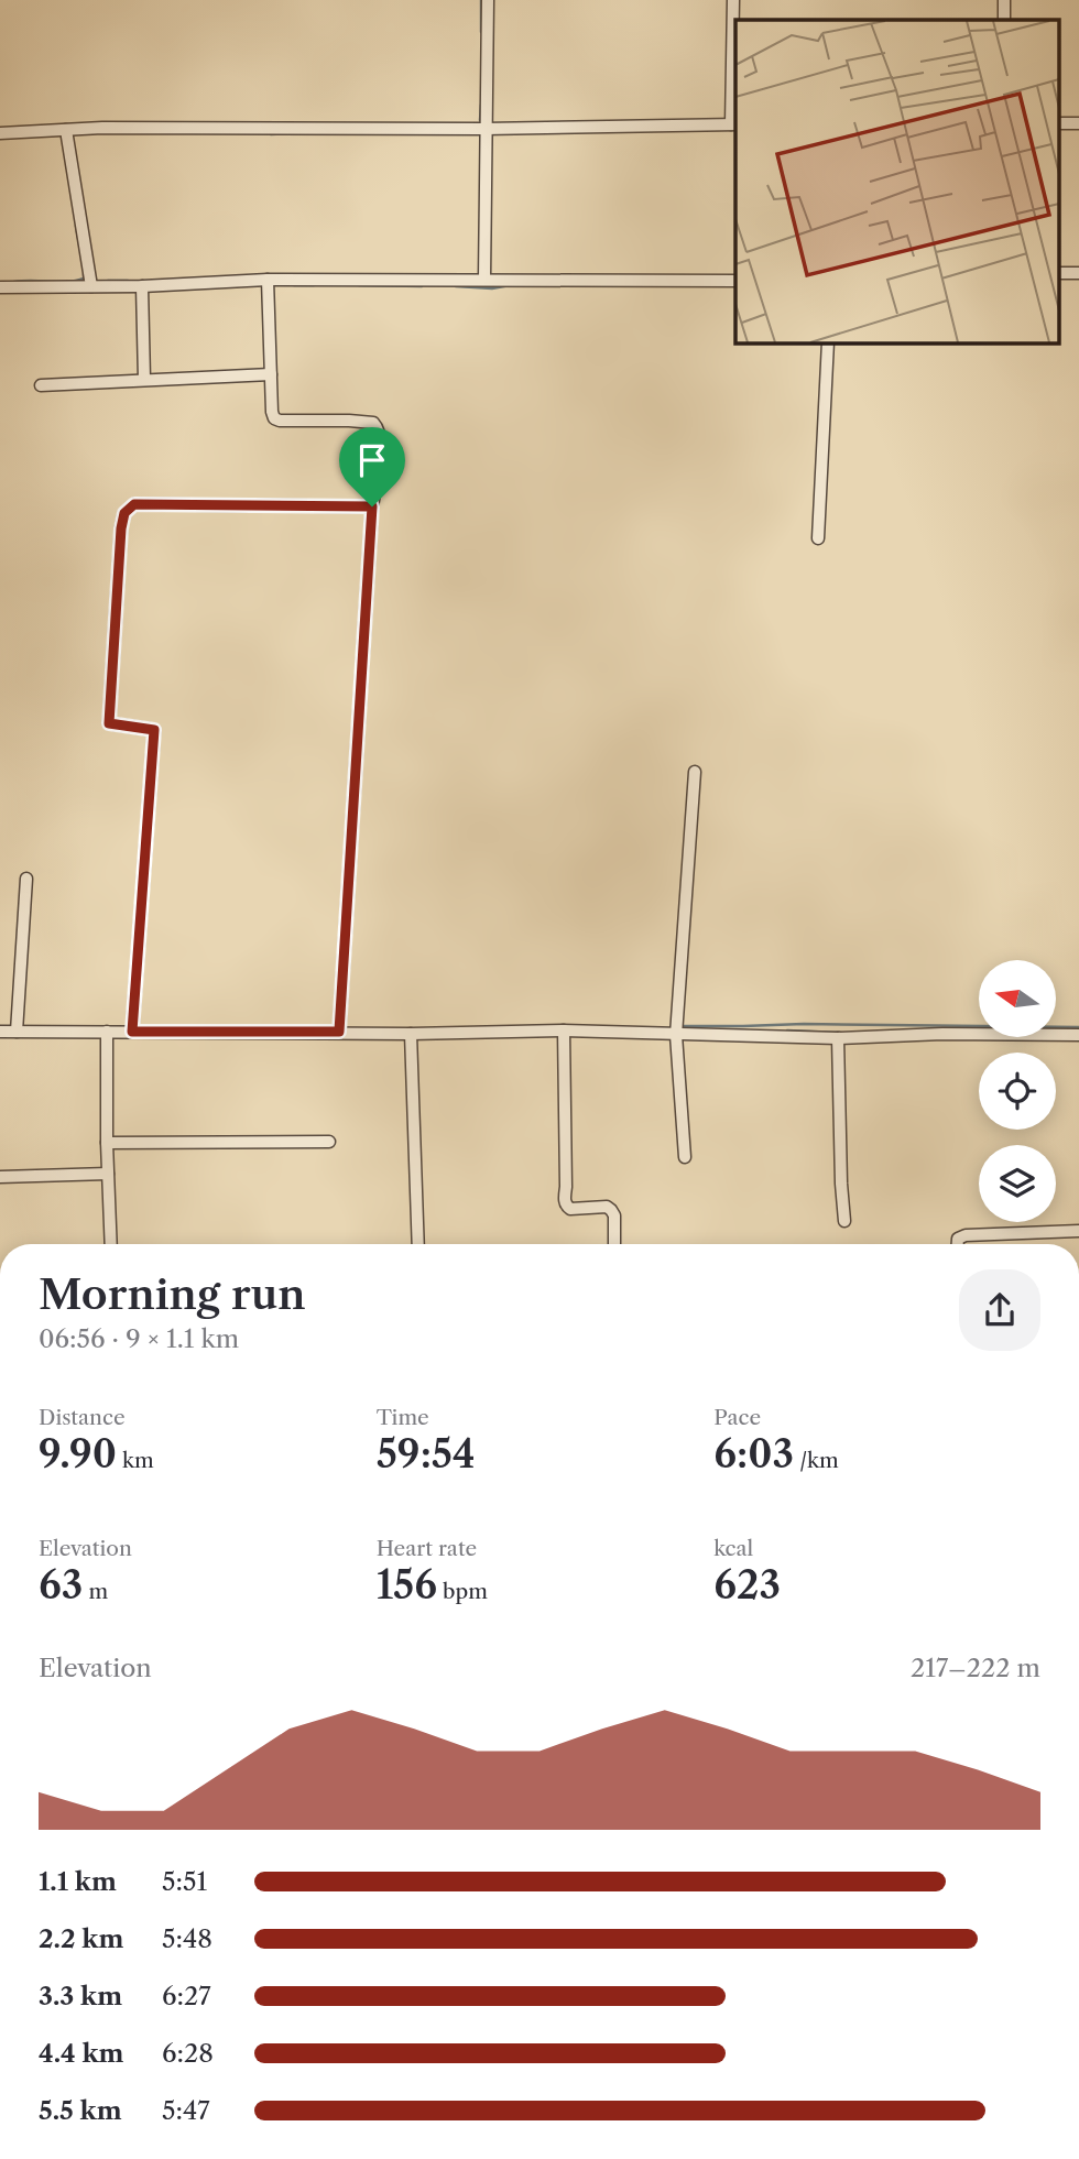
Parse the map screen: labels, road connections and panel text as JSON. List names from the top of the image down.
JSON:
{
  "north": "left",
  "page": {
    "heading": ["Morning run", "06:56 · 9 × 1.1 km"],
    "stats": [
      ["Distance", "9.90 km"],
      ["Time", "59:54"],
      ["Pace", "6:03 /km"],
      ["Elevation", "63 m"],
      ["Heart rate", "156 bpm"],
      ["kcal", "623"]
    ],
    "chart": ["Elevation", "217–222 m"],
    "list": [
      {
        "name": "1.1 km",
        "note": "5:51"
      },
      {
        "name": "2.2 km",
        "note": "5:48"
      },
      {
        "name": "3.3 km",
        "note": "6:27"
      },
      {
        "name": "4.4 km",
        "note": "6:28"
      },
      {
        "name": "5.5 km",
        "note": "5:47"
      }
    ]
  }
}
